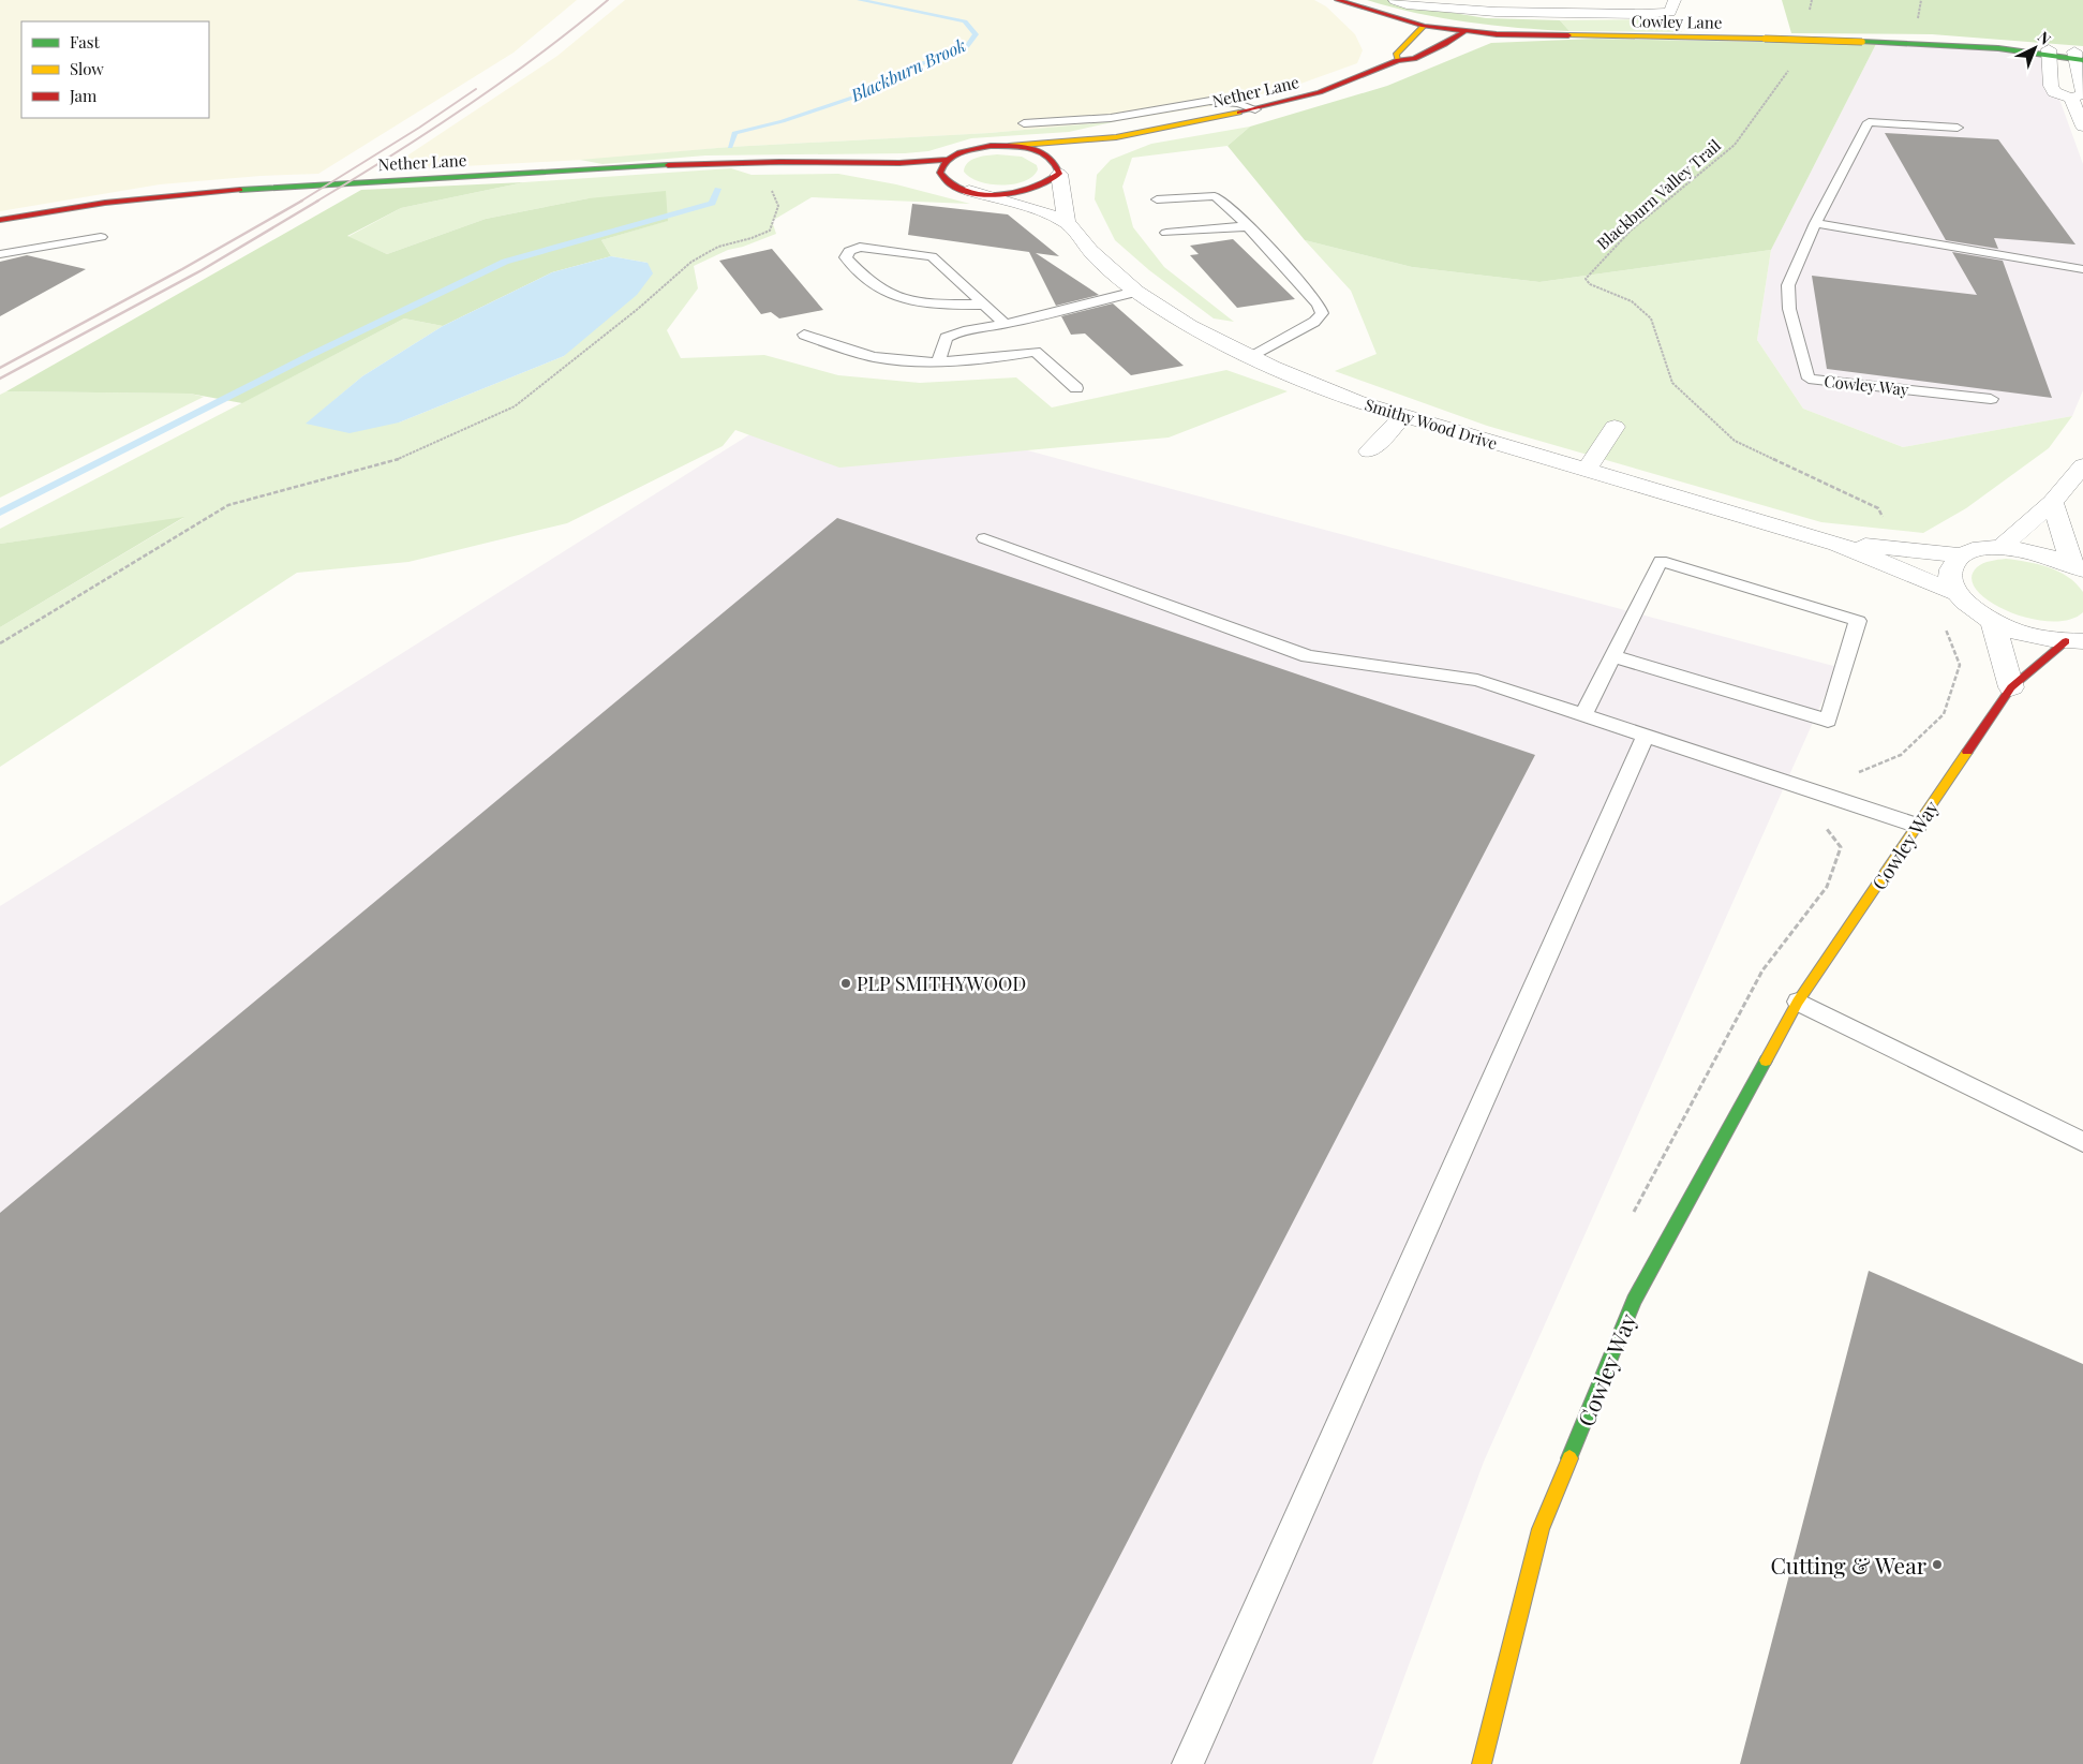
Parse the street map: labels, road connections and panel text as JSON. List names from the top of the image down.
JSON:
{
  "streets": {
    "main road": ["Cowley Lane", "Nether Lane", "Cowley Way"],
    "street": ["Smithy Wood Drive"],
    "path": ["Blackburn Valley Trail"]
  },
  "crossings": [
    ["Cowley Lane", "Nether Lane"],
    ["Blackburn Valley Trail", "Smithy Wood Drive"]
  ],
  "water": ["Blackburn Brook"],
  "places": ["PLP SMITHYWOOD", "Cutting & Wear"],
  "legend": ["Fast", "Slow", "Jam"],
  "north": "top right"
}
